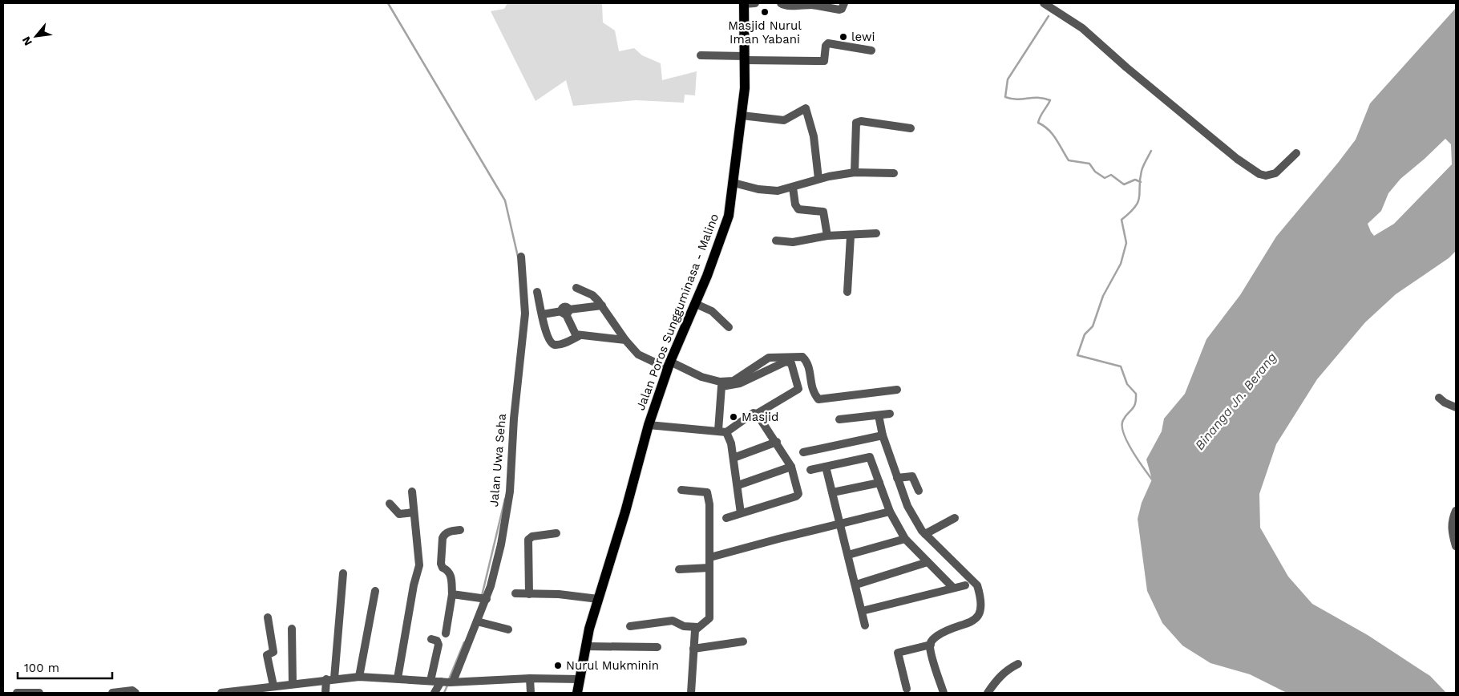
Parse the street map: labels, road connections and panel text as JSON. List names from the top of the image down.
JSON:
{
  "streets": {
    "main road": ["Jalan Poros Sungguminasa - Malino"],
    "street": ["Jalan Uwa Seha"]
  },
  "water": ["Binanga Jn. Berang"],
  "places": [
    "Masjid Nurul Iman Yabani",
    "lewi",
    "Masjid",
    "Nurul Mukminin"
  ],
  "scale_bar": "100 m",
  "north": "bottom left"
}
